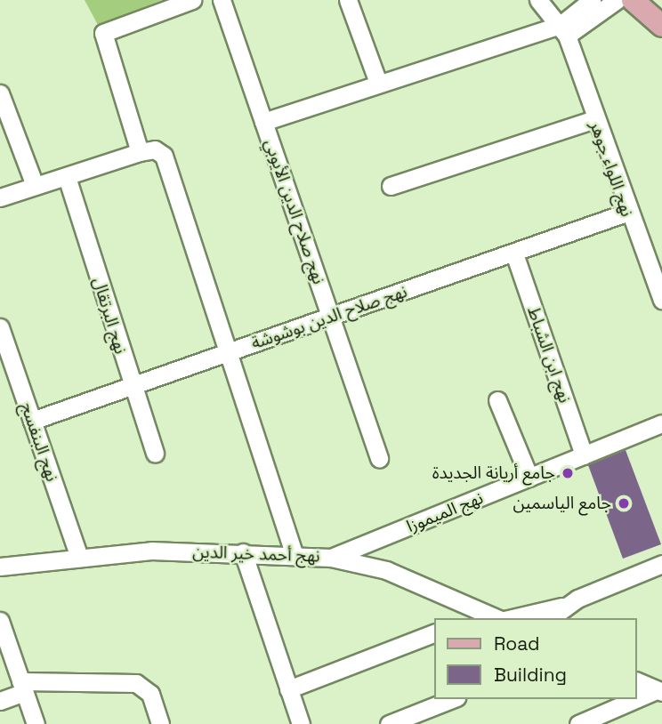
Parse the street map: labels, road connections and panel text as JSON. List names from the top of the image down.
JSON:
{
  "streets": {
    "street": [
      "نهج اللواء جوهر",
      "نهج صلاح الدين الأيوبي",
      "نهج البرتقال",
      "نهج صلاح الدين بوشوشة",
      "نهج ابن الشباط",
      "نهج البنفسج",
      "نهج الميموزا",
      "نهج أحمد خير الدين"
    ]
  },
  "crossings": [
    ["نهج اللواء جوهر", "نهج صلاح الدين بوشوشة"],
    ["نهج صلاح الدين الأيوبي", "نهج صلاح الدين بوشوشة"],
    ["نهج البرتقال", "نهج صلاح الدين بوشوشة"],
    ["نهج صلاح الدين بوشوشة", "نهج ابن الشباط"],
    ["نهج صلاح الدين بوشوشة", "نهج البنفسج"],
    ["نهج ابن الشباط", "نهج الميموزا"],
    ["نهج البنفسج", "نهج أحمد خير الدين"],
    ["نهج الميموزا", "نهج أحمد خير الدين"]
  ],
  "places": ["جامع أريانة الجديدة", "جامع الياسمين"],
  "legend": ["Road", "Building"]
}
